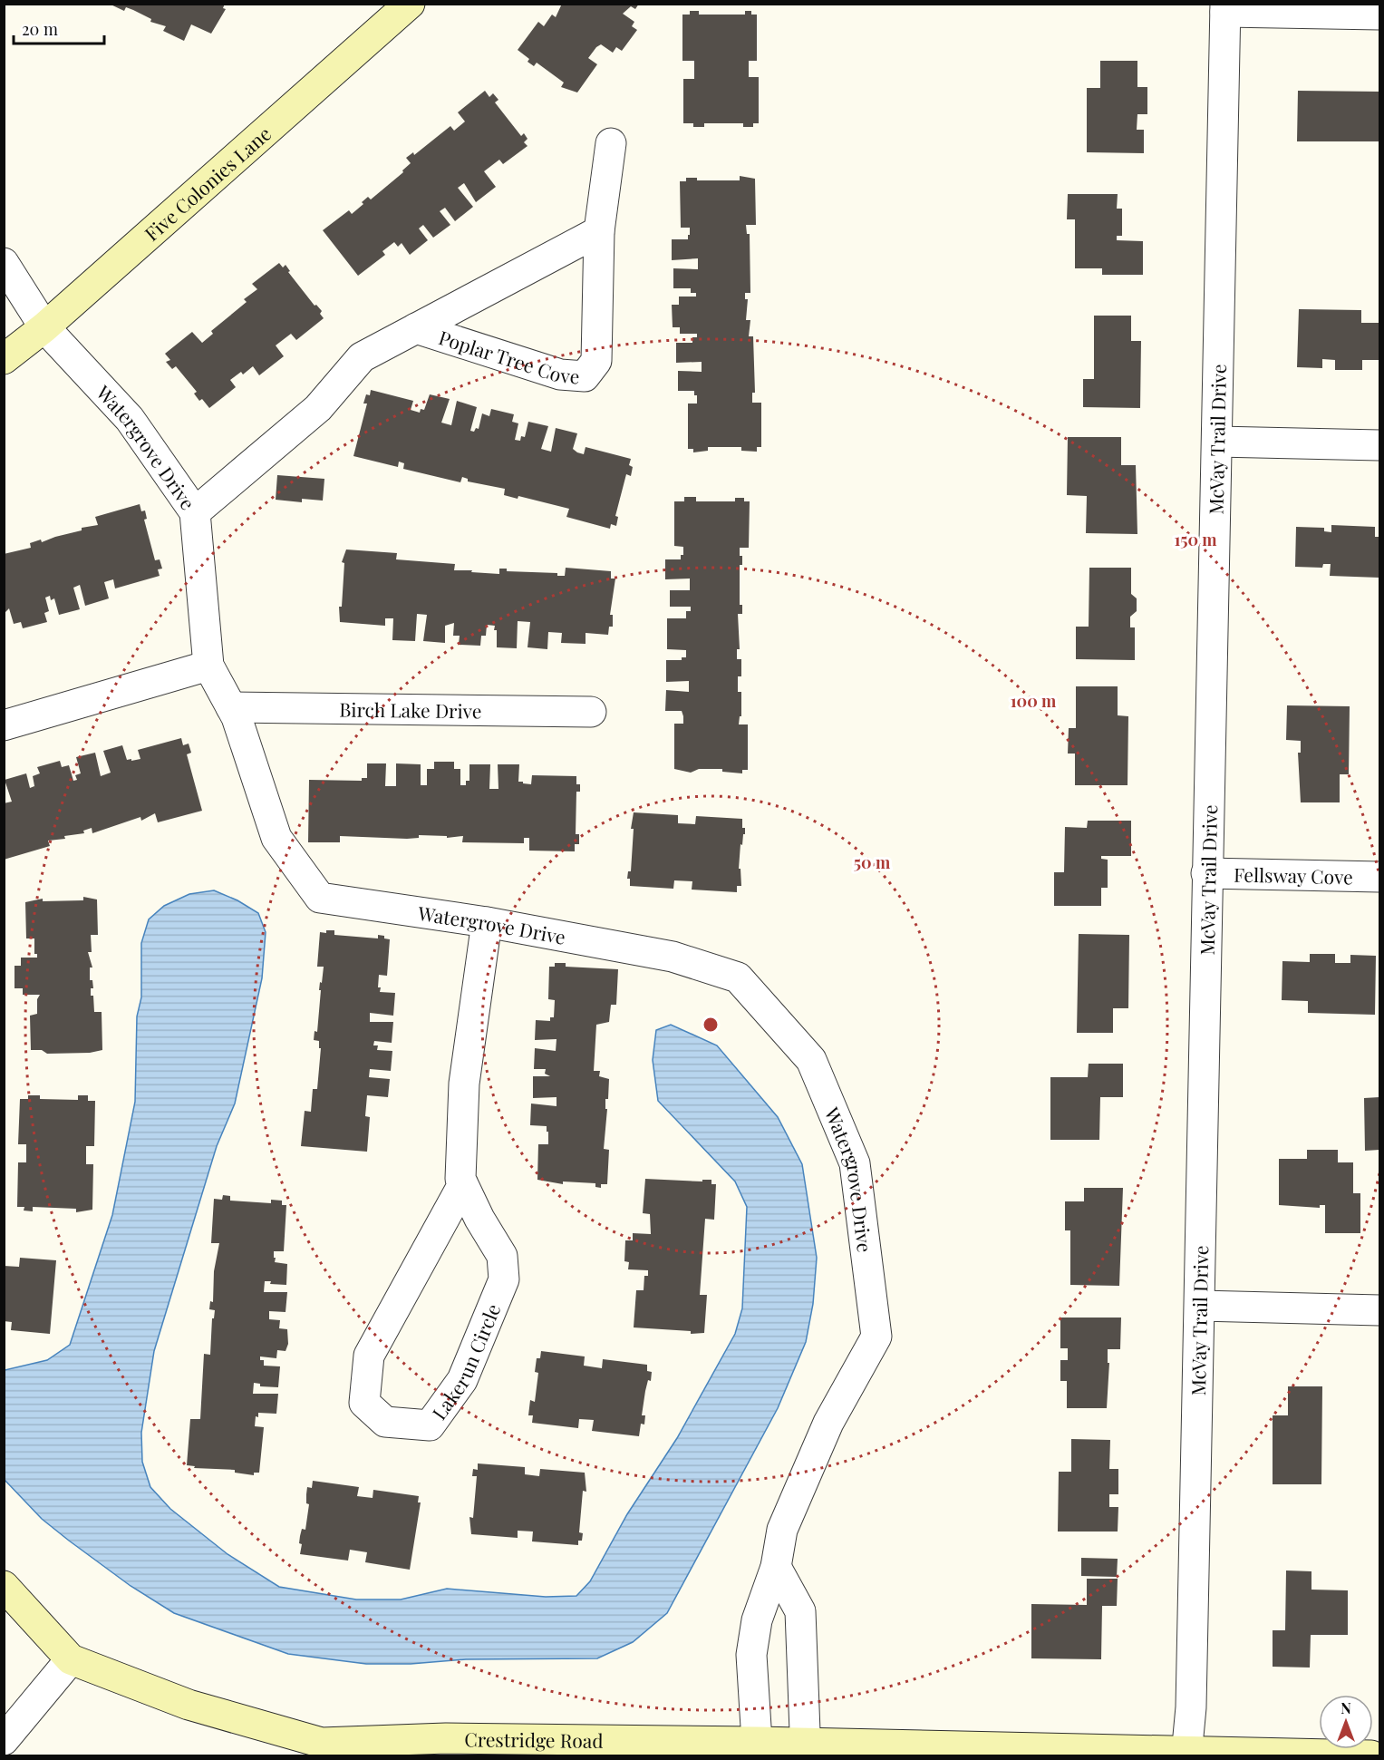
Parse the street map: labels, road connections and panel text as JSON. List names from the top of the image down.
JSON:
{
  "streets": {
    "street": [
      "Five Colonies Lane",
      "Poplar Tree Cove",
      "McVay Trail Drive",
      "Watergrove Drive",
      "Birch Lake Drive",
      "Fellsway Cove",
      "Lakerun Circle",
      "Crestridge Road"
    ]
  },
  "crossings": [
    ["Five Colonies Lane", "Watergrove Drive"],
    ["Poplar Tree Cove", "Watergrove Drive"],
    ["McVay Trail Drive", "Fellsway Cove"],
    ["McVay Trail Drive", "Crestridge Road"],
    ["Watergrove Drive", "Birch Lake Drive"],
    ["Watergrove Drive", "Lakerun Circle"],
    ["Watergrove Drive", "Crestridge Road"]
  ],
  "scale_bar": "20 m",
  "north": "top",
  "rings": ["150 m", "100 m", "50 m"]
}
